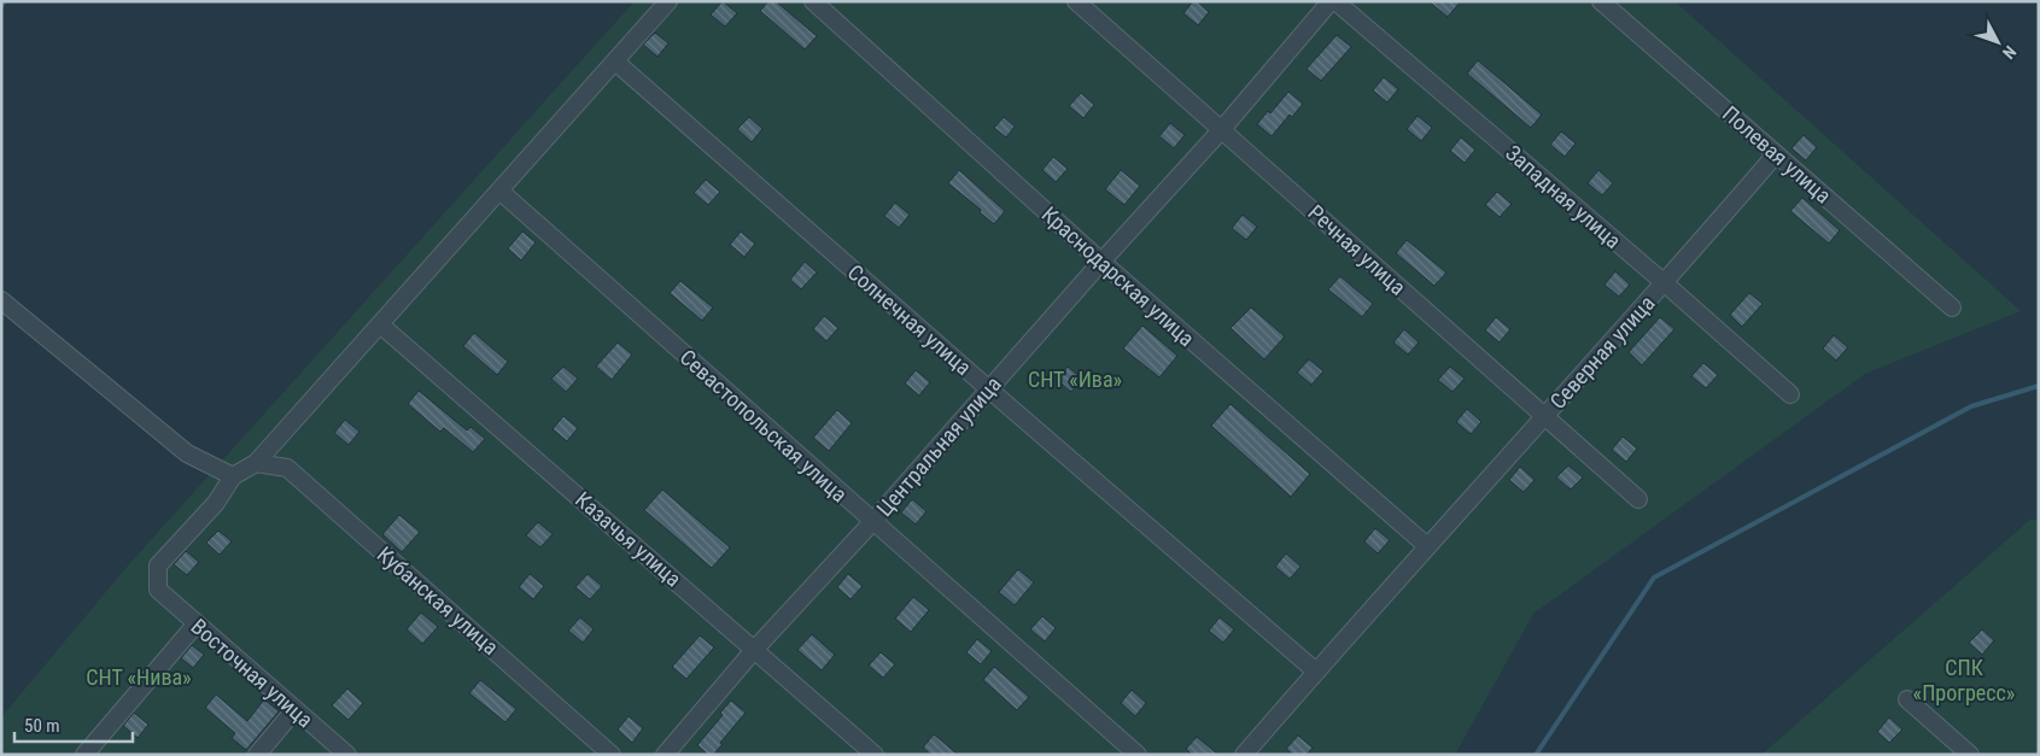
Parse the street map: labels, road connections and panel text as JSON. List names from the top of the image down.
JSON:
{
  "streets": {
    "street": [
      "Полевая улица",
      "Западная улица",
      "Речная улица",
      "Краснодарская улица",
      "Солнечная улица",
      "Северная улица",
      "Севастопольская улица",
      "Центральная улица",
      "Казачья улица",
      "Кубанская улица",
      "Восточная улица"
    ]
  },
  "crossings": [
    ["Полевая улица", "Северная улица"],
    ["Западная улица", "Северная улица"],
    ["Речная улица", "Северная улица"],
    ["Речная улица", "Центральная улица"],
    ["Краснодарская улица", "Северная улица"],
    ["Краснодарская улица", "Центральная улица"],
    ["Солнечная улица", "Северная улица"],
    ["Солнечная улица", "Центральная улица"],
    ["Севастопольская улица", "Центральная улица"],
    ["Центральная улица", "Казачья улица"]
  ],
  "parks": ["СНТ «Ива»", "СПК «Прогресс»", "СНТ «Нива»"],
  "scale_bar": "50 m",
  "north": "bottom right"
}
